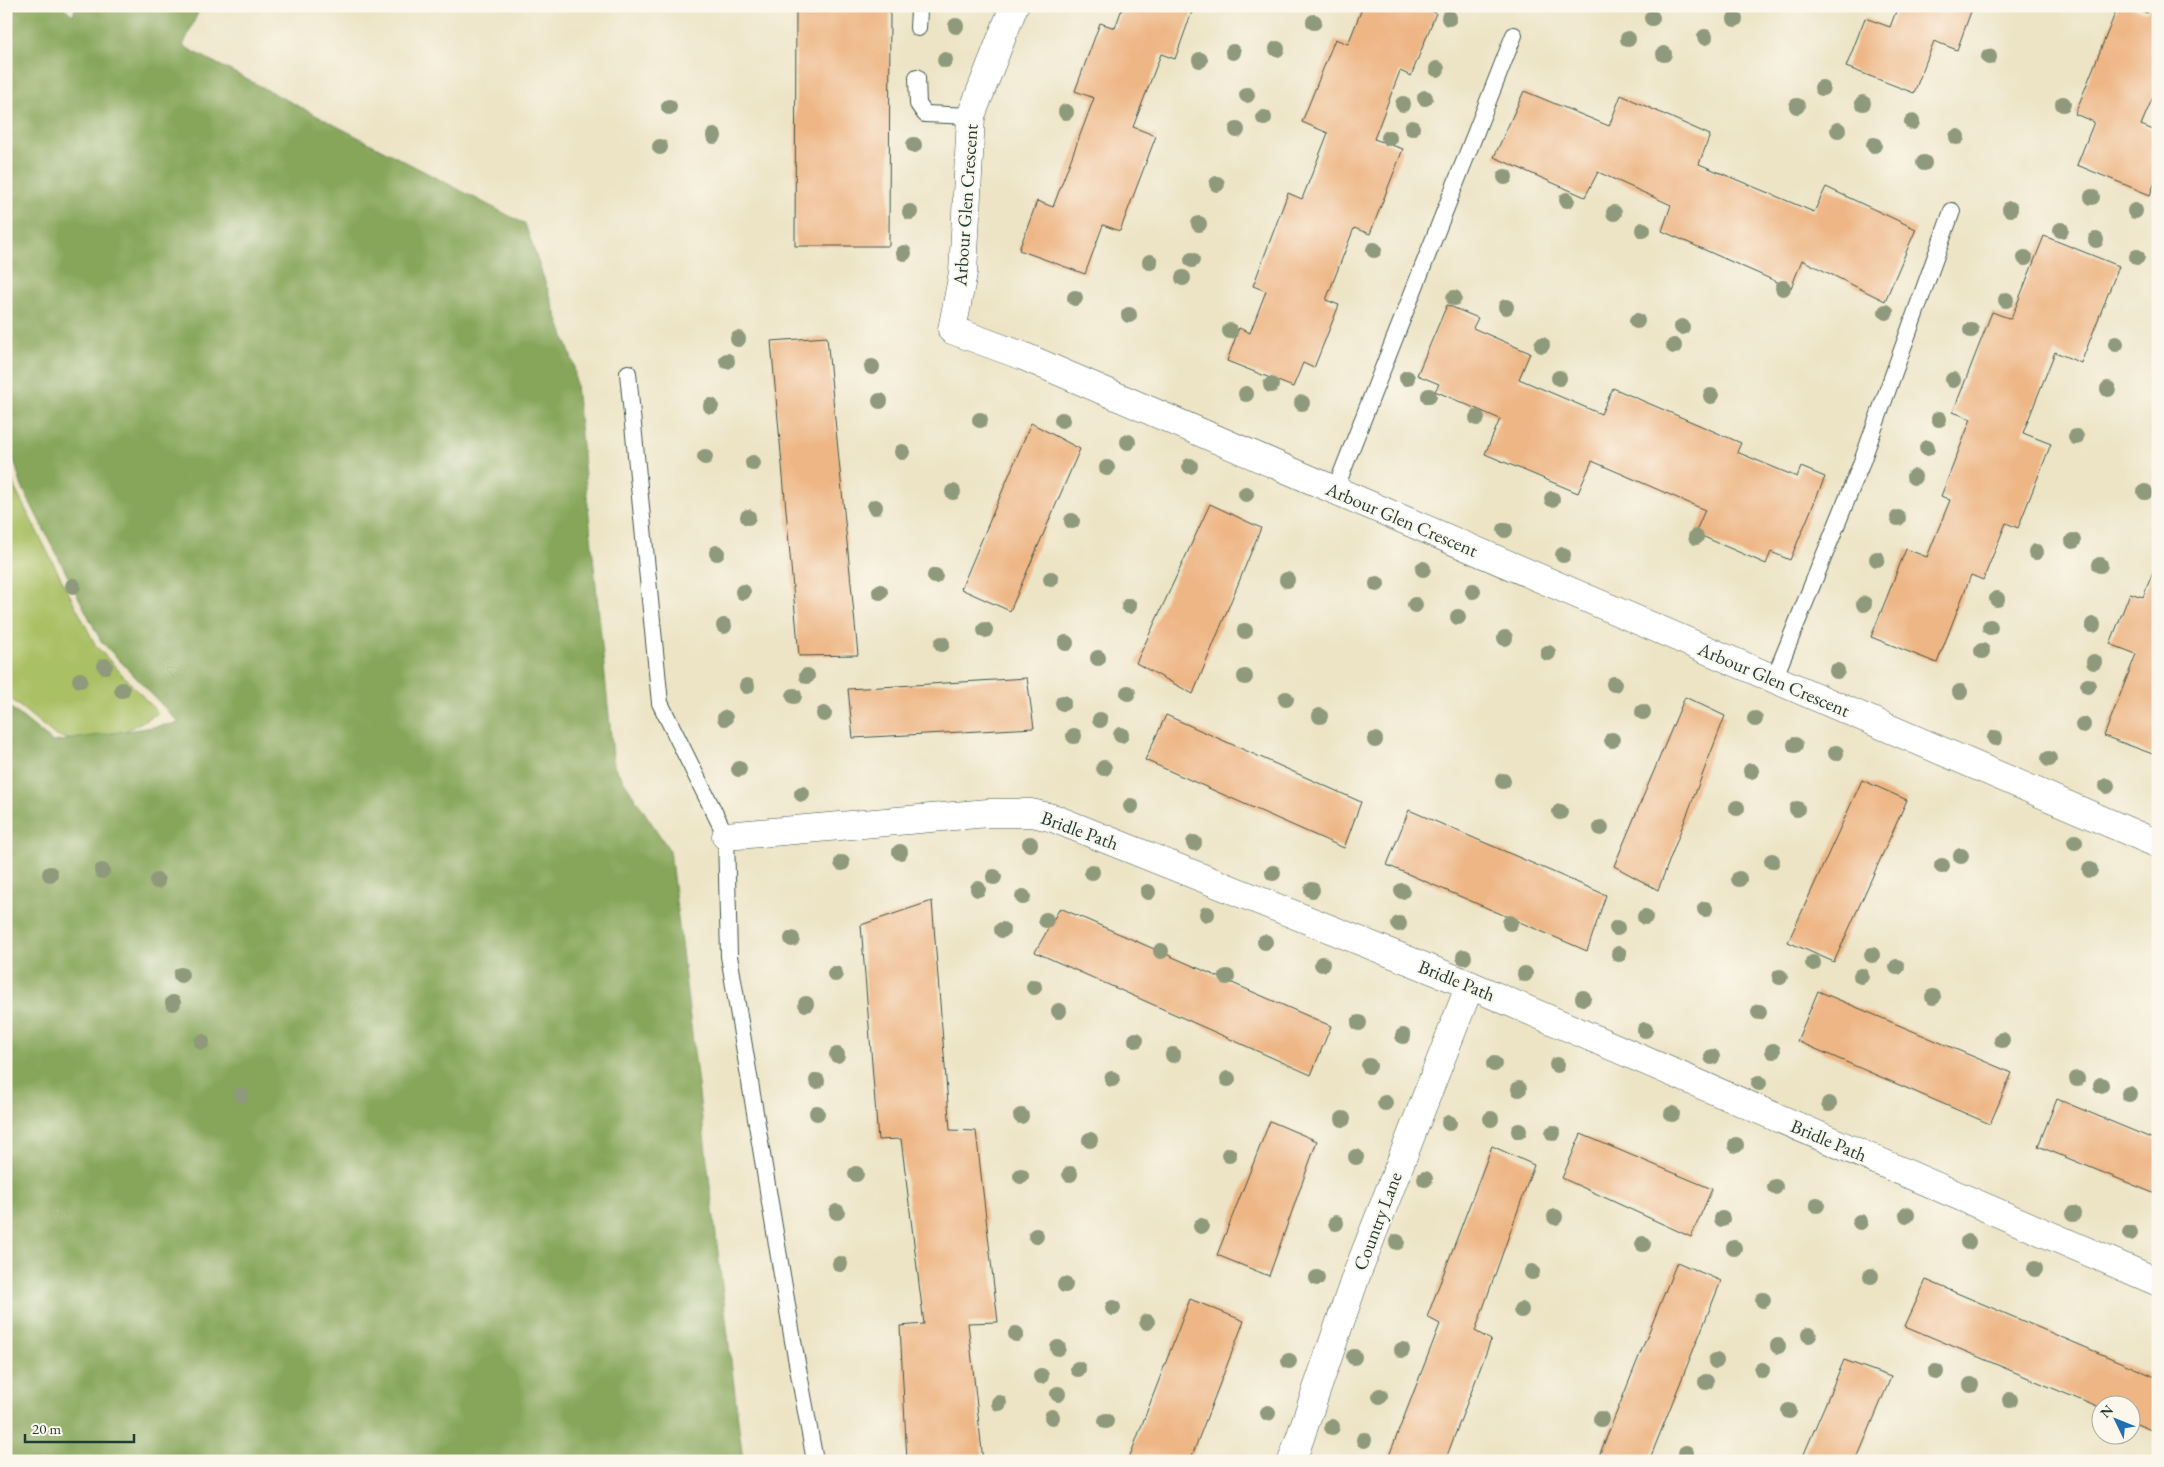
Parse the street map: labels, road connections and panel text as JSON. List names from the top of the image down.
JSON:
{
  "streets": {
    "street": ["Arbour Glen Crescent", "Bridle Path", "Country Lane"]
  },
  "crossings": [
    ["Bridle Path", "Country Lane"]
  ],
  "scale_bar": "20 m",
  "north": "top left"
}
